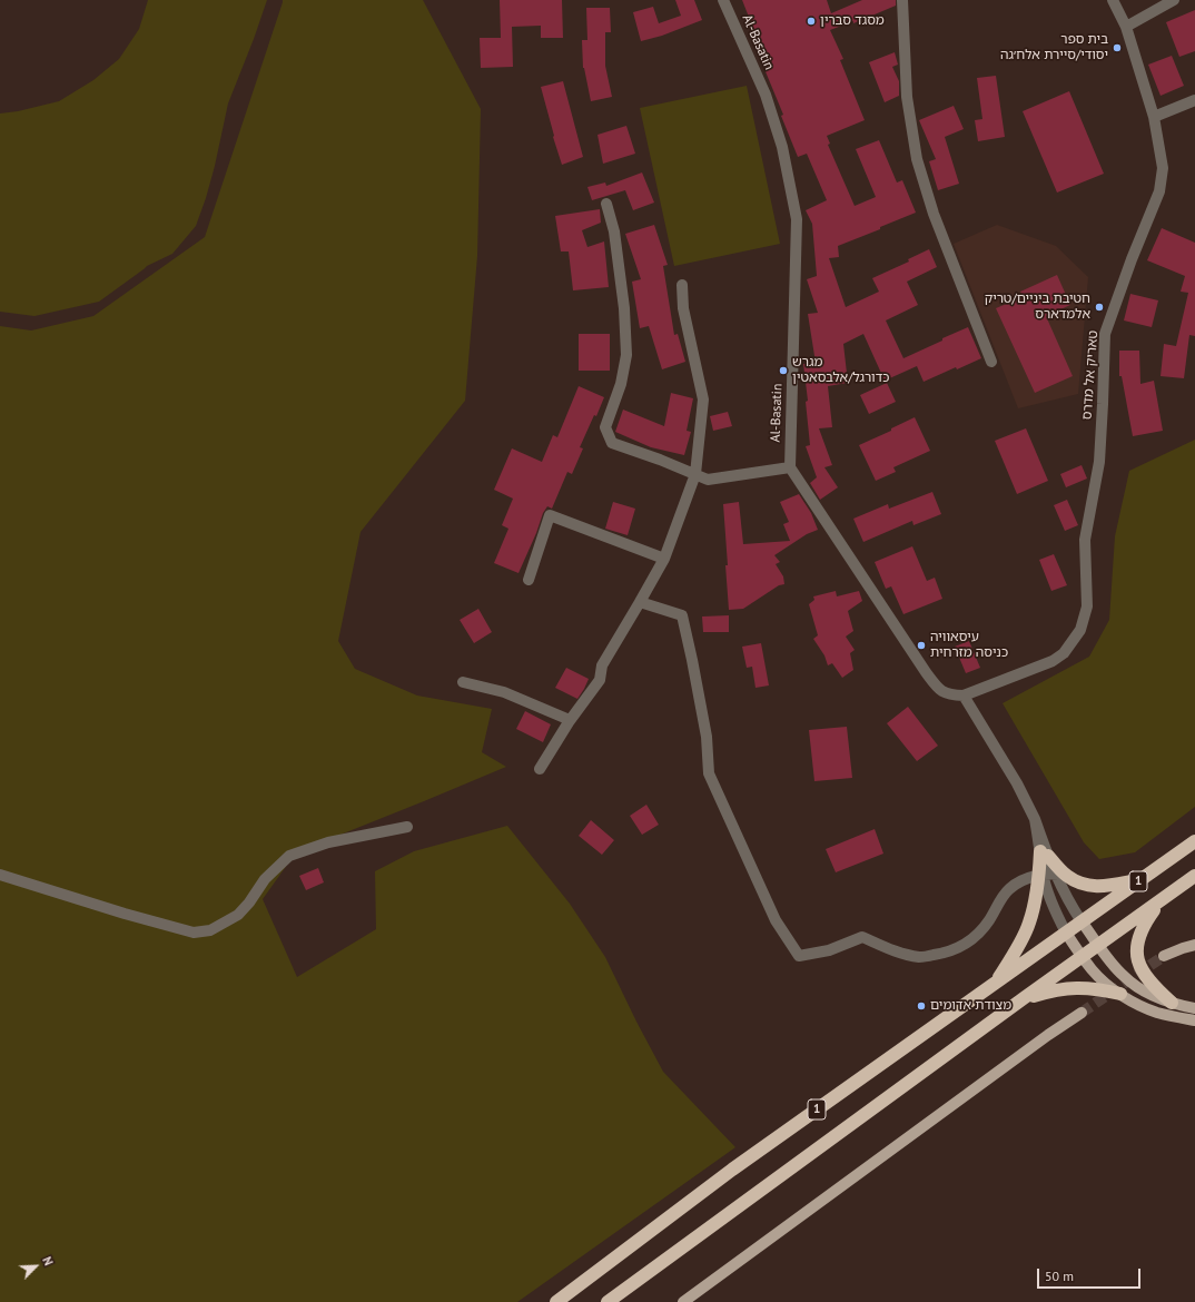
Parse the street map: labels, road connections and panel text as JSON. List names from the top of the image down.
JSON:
{
  "streets": {
    "highway": ["1"],
    "street": ["Al-Basatin", "טאריק אל מדרס"]
  },
  "places": [
    "מסגד סברין",
    "בית ספר יסודי/סיירת אלח׳גה",
    "חטיבת ביניים/טריק אלמדארס",
    "מגרש כדורגל/אלבסאטין",
    "עיסאוויה כניסה מזרחית",
    "מצודת אדומים"
  ],
  "scale_bar": "50 m",
  "north": "top right"
}
